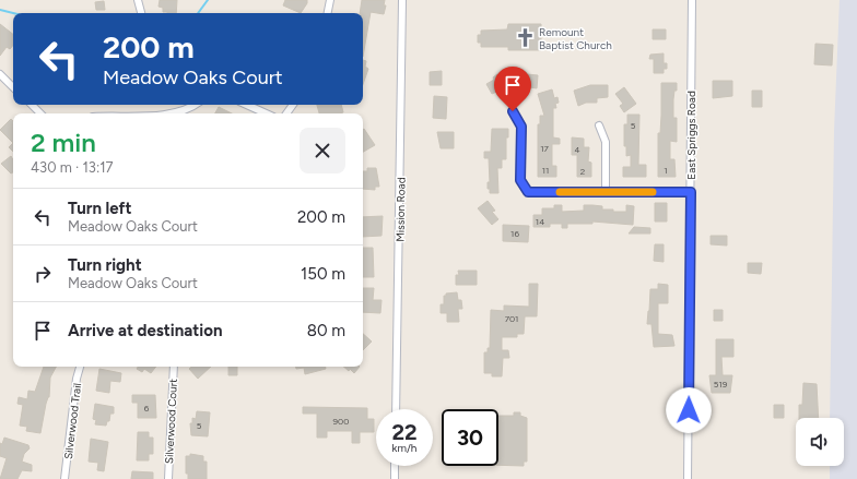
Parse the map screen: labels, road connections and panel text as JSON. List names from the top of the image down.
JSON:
{
  "streets": {
    "street": [
      "East Spriggs Road",
      "Mission Road",
      "Silverwood Trail",
      "Silverwood Court"
    ]
  },
  "places": {
    "church": ["Remount Baptist Church"]
  },
  "house_numbers": [
    "5",
    "17",
    "4",
    "11",
    "1",
    "2",
    "14",
    "16",
    "701",
    "519",
    "6",
    "900",
    "5"
  ],
  "page": {
    "turn": ["200 m", "Meadow Oaks Court"],
    "heading": ["2 min", "430 m · 13:17"],
    "list": [
      {
        "name": "Turn left",
        "note": "Meadow Oaks Court",
        "value": "200 m"
      },
      {
        "name": "Turn right",
        "note": "Meadow Oaks Court",
        "value": "150 m"
      },
      {
        "name": "Arrive at destination",
        "value": "80 m"
      }
    ],
    "speed": "22 km/h",
    "limit": "30"
  }
}
